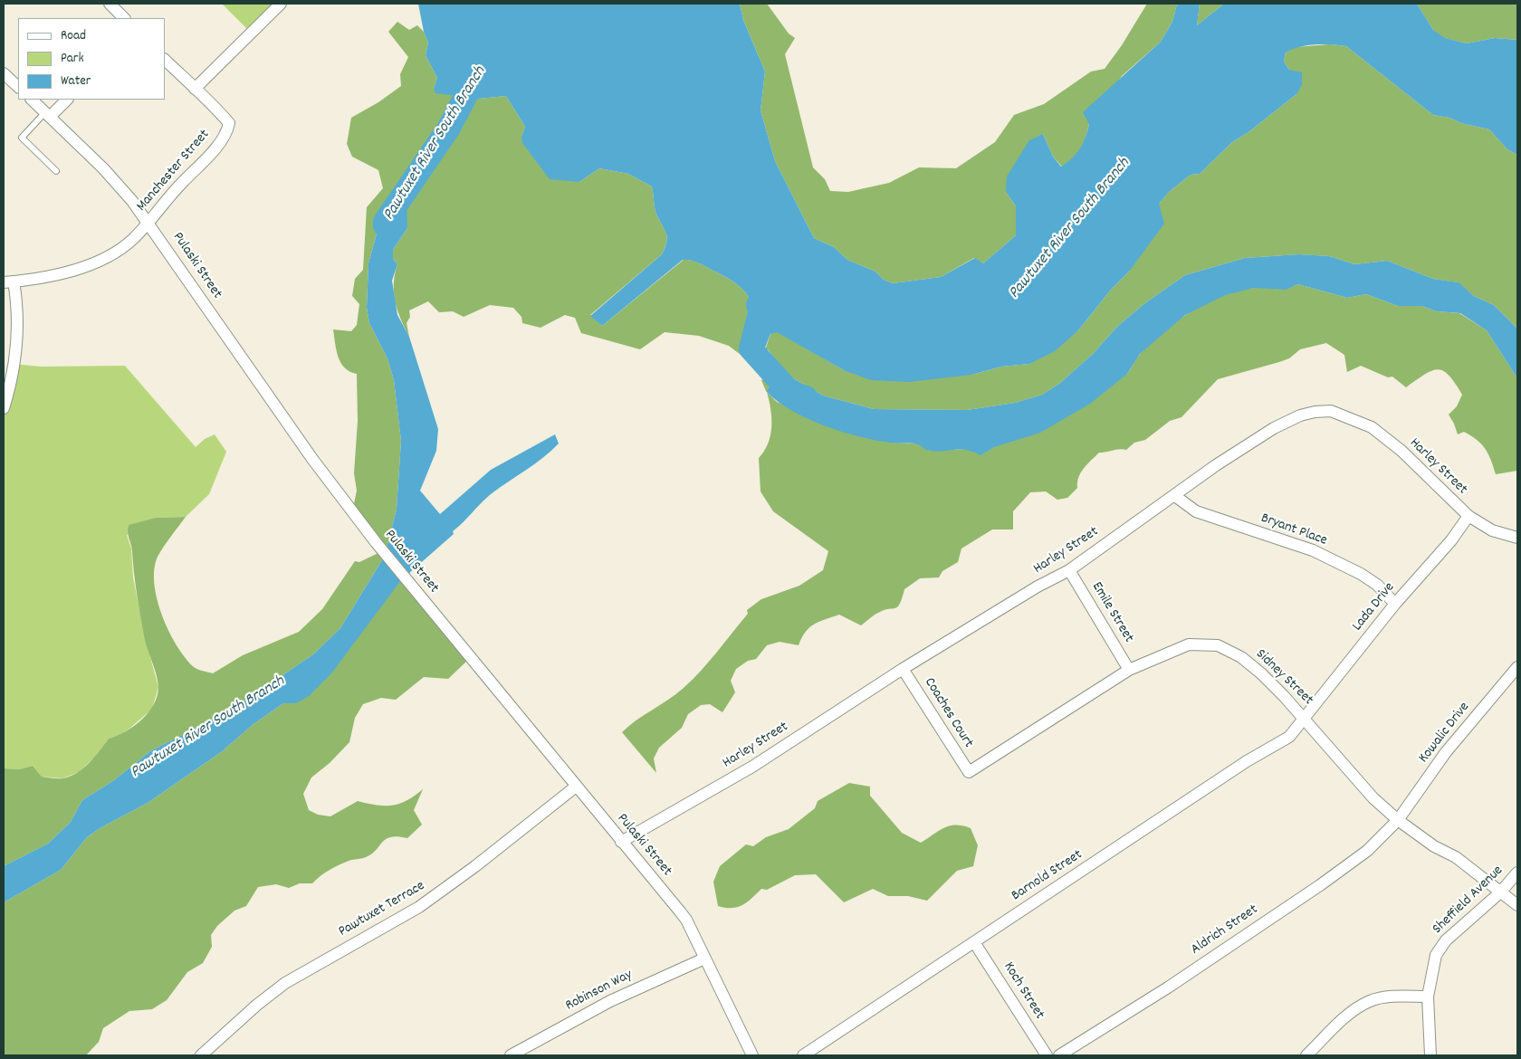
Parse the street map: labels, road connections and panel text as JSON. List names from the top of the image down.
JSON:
{
  "streets": {
    "street": [
      "Manchester Street",
      "Pulaski Street",
      "Harley Street",
      "Bryant Place",
      "Lada Drive",
      "Emile Street",
      "Sidney Street",
      "Coaches Court",
      "Kowalic Drive",
      "Barnold Street",
      "Sheffield Avenue",
      "Pawtuxet Terrace",
      "Aldrich Street",
      "Robinson Way",
      "Koch Street"
    ]
  },
  "crossings": [
    ["Manchester Street", "Pulaski Street"],
    ["Pulaski Street", "Harley Street"],
    ["Pulaski Street", "Pawtuxet Terrace"],
    ["Pulaski Street", "Robinson Way"],
    ["Harley Street", "Bryant Place"],
    ["Harley Street", "Lada Drive"],
    ["Harley Street", "Emile Street"],
    ["Harley Street", "Coaches Court"],
    ["Bryant Place", "Lada Drive"],
    ["Lada Drive", "Sidney Street"],
    ["Lada Drive", "Barnold Street"],
    ["Emile Street", "Sidney Street"],
    ["Sidney Street", "Coaches Court"],
    ["Sidney Street", "Kowalic Drive"],
    ["Sidney Street", "Barnold Street"],
    ["Sidney Street", "Sheffield Avenue"],
    ["Sidney Street", "Aldrich Street"],
    ["Kowalic Drive", "Aldrich Street"],
    ["Barnold Street", "Koch Street"]
  ],
  "water": ["Pawtuxet River South Branch"],
  "legend": ["Road", "Park", "Water"]
}
